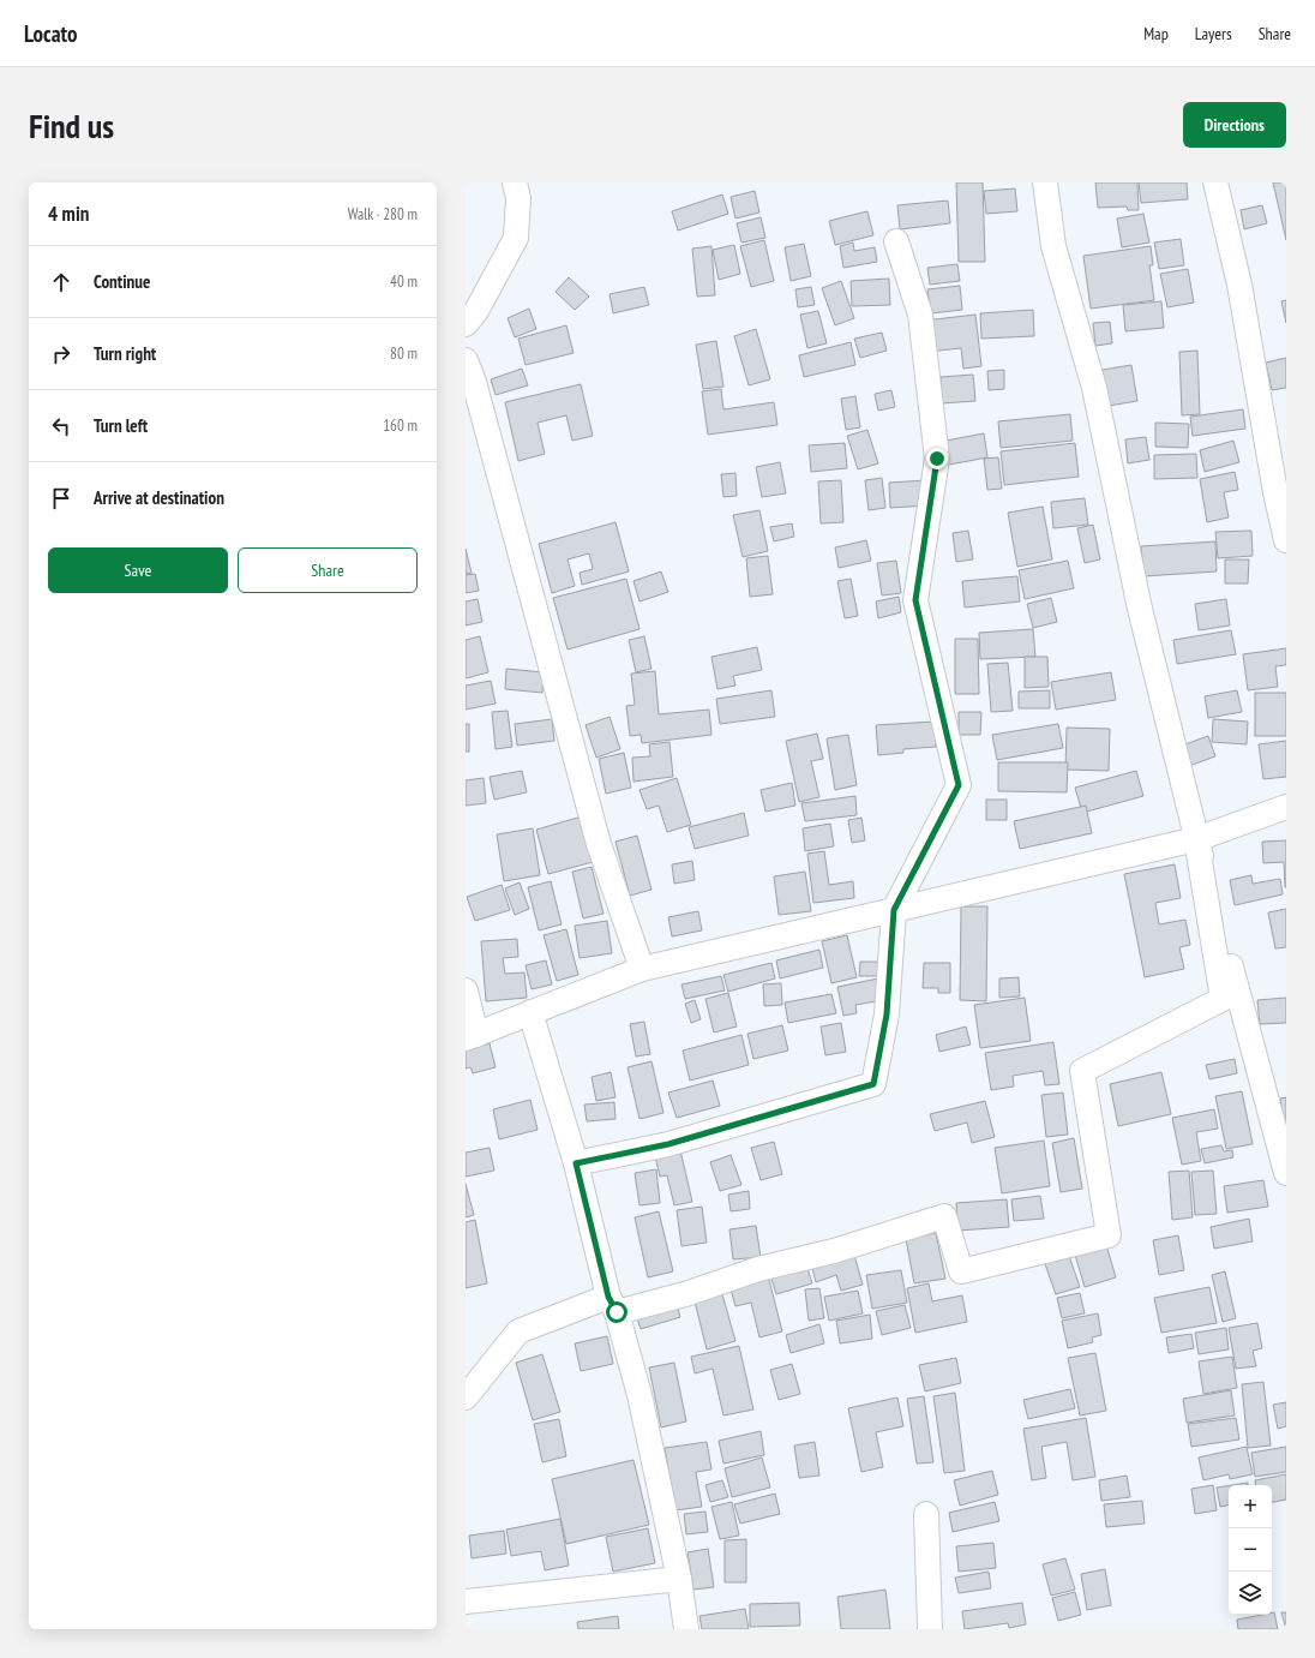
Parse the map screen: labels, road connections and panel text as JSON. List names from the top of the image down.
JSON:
{
  "page": {
    "header": "Locato",
    "nav": ["Map", "Layers", "Share"],
    "buttons": [
      "Directions",
      ["Save", "Share"]
    ],
    "title": "Find us",
    "heading": ["4 min", "Walk · 280 m"],
    "list": [
      ["Continue", "40 m"],
      ["Turn right", "80 m"],
      ["Turn left", "160 m"],
      "Arrive at destination"
    ],
    "map_buttons": ["+", "−"]
  }
}
